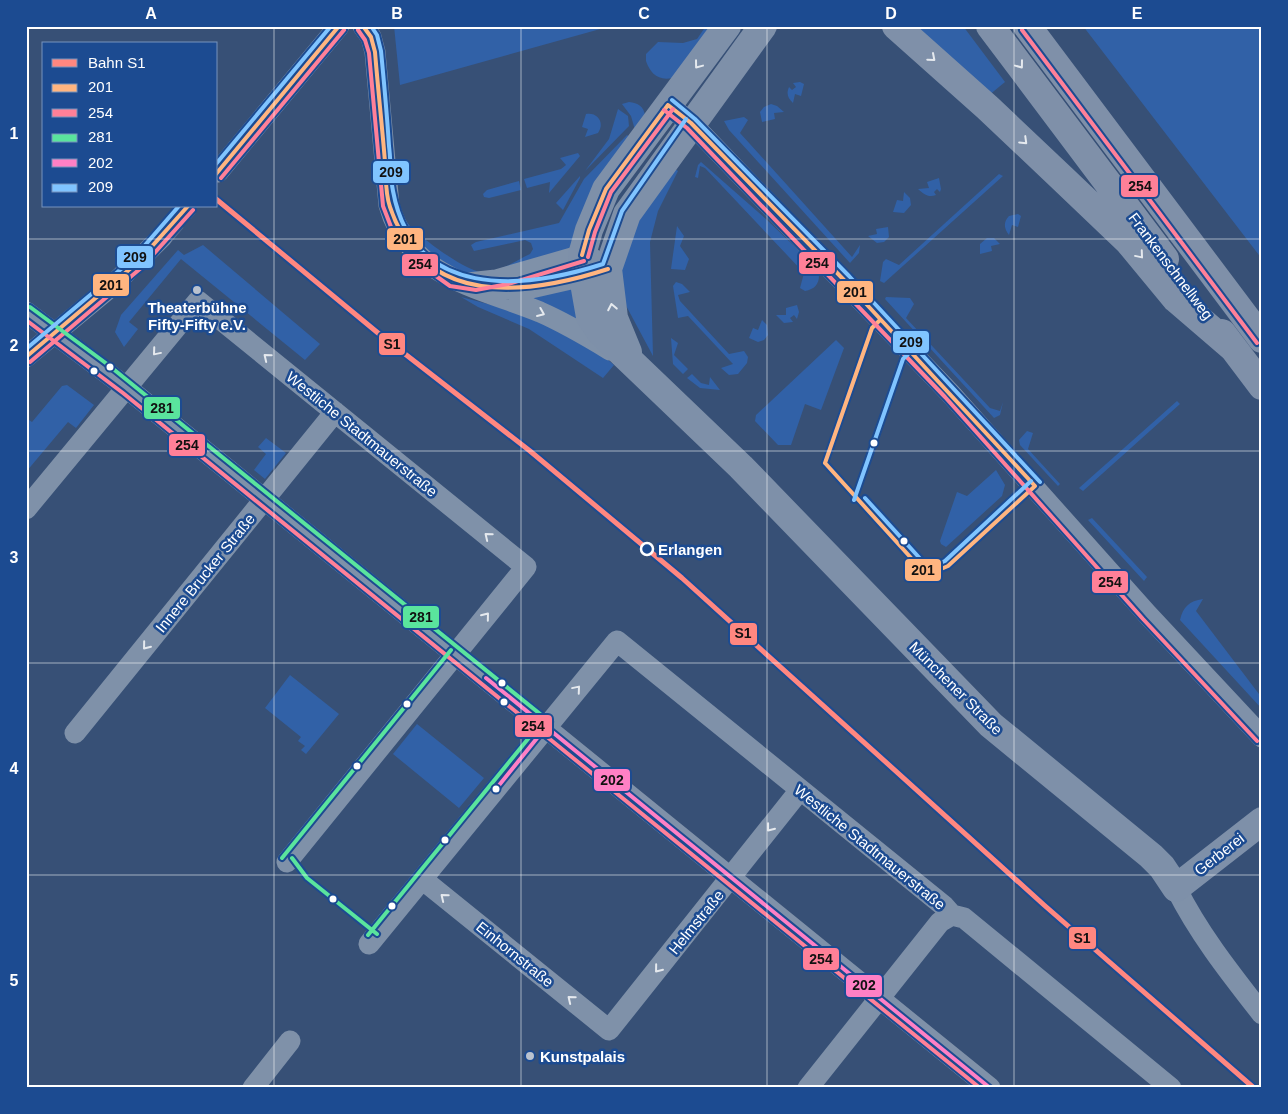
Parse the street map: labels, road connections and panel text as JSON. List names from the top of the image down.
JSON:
{
  "streets": {
    "highway": ["Frankenschnellweg"],
    "main road": ["Münchener Straße", "Gerberei"],
    "street": [
      "Westliche Stadtmauerstraße",
      "Innere Brucker Straße",
      "Helmstraße",
      "Einhornstraße"
    ]
  },
  "crossings": [
    ["Westliche Stadtmauerstraße", "Innere Brucker Straße"],
    ["Westliche Stadtmauerstraße", "Helmstraße"],
    ["Münchener Straße", "Gerberei"],
    ["Helmstraße", "Einhornstraße"]
  ],
  "one_way": ["Helmstraße", "Einhornstraße"],
  "places": ["Theaterbühne Fifty-Fifty e.V.", "Erlangen", "Kunstpalais"],
  "lines": [
    "transit line 201",
    "transit line 209",
    "transit line 254",
    "rail line S1",
    "transit line 281",
    "transit line 202"
  ],
  "legend": [
    "Bahn S1",
    "201",
    "254",
    "281",
    "202",
    "209"
  ],
  "grid": {
    "columns": [
      "A",
      "B",
      "C",
      "D",
      "E"
    ],
    "rows": [
      "1",
      "2",
      "3",
      "4",
      "5"
    ]
  }
}
